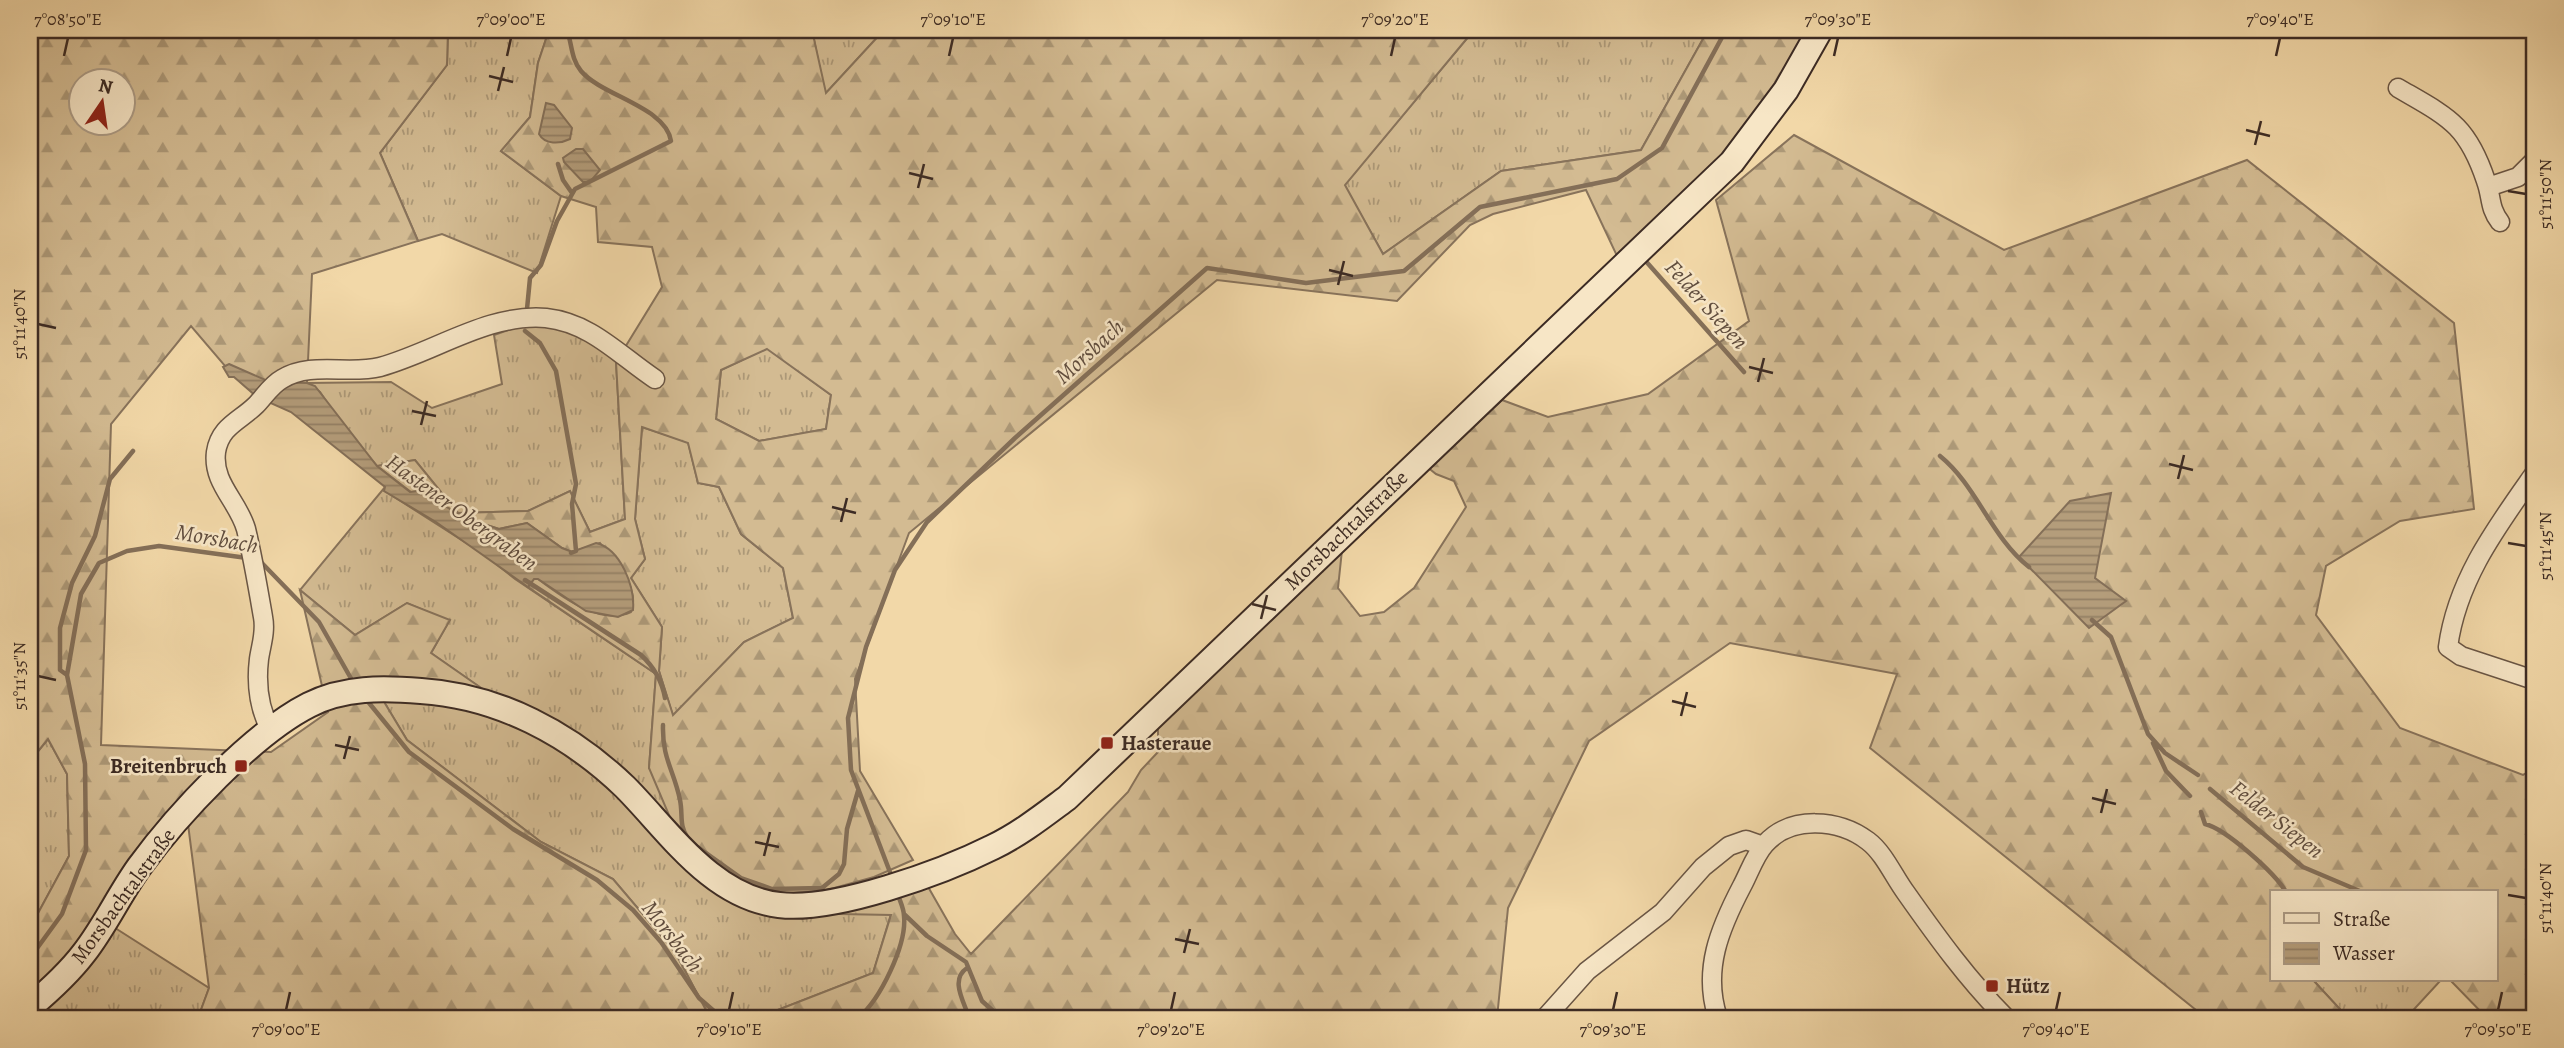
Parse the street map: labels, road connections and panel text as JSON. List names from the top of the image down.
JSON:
{
  "streets": {
    "main road": ["Morsbachtalstraße"]
  },
  "water": ["Felder Siepen", "Morsbach", "Hastener Obergraben"],
  "places": {
    "transit": ["Hasteraue", "Breitenbruch", "Hütz"]
  },
  "legend": ["Straße", "Wasser"],
  "north": "top",
  "coordinates": [
    "7°08'50\"E",
    "7°09'00\"E",
    "7°09'10\"E",
    "7°09'20\"E",
    "7°09'30\"E",
    "7°09'40\"E",
    "51°11'50\"N",
    "51°11'40\"N",
    "51°11'45\"N",
    "51°11'35\"N",
    "7°09'50\"E"
  ]
}
